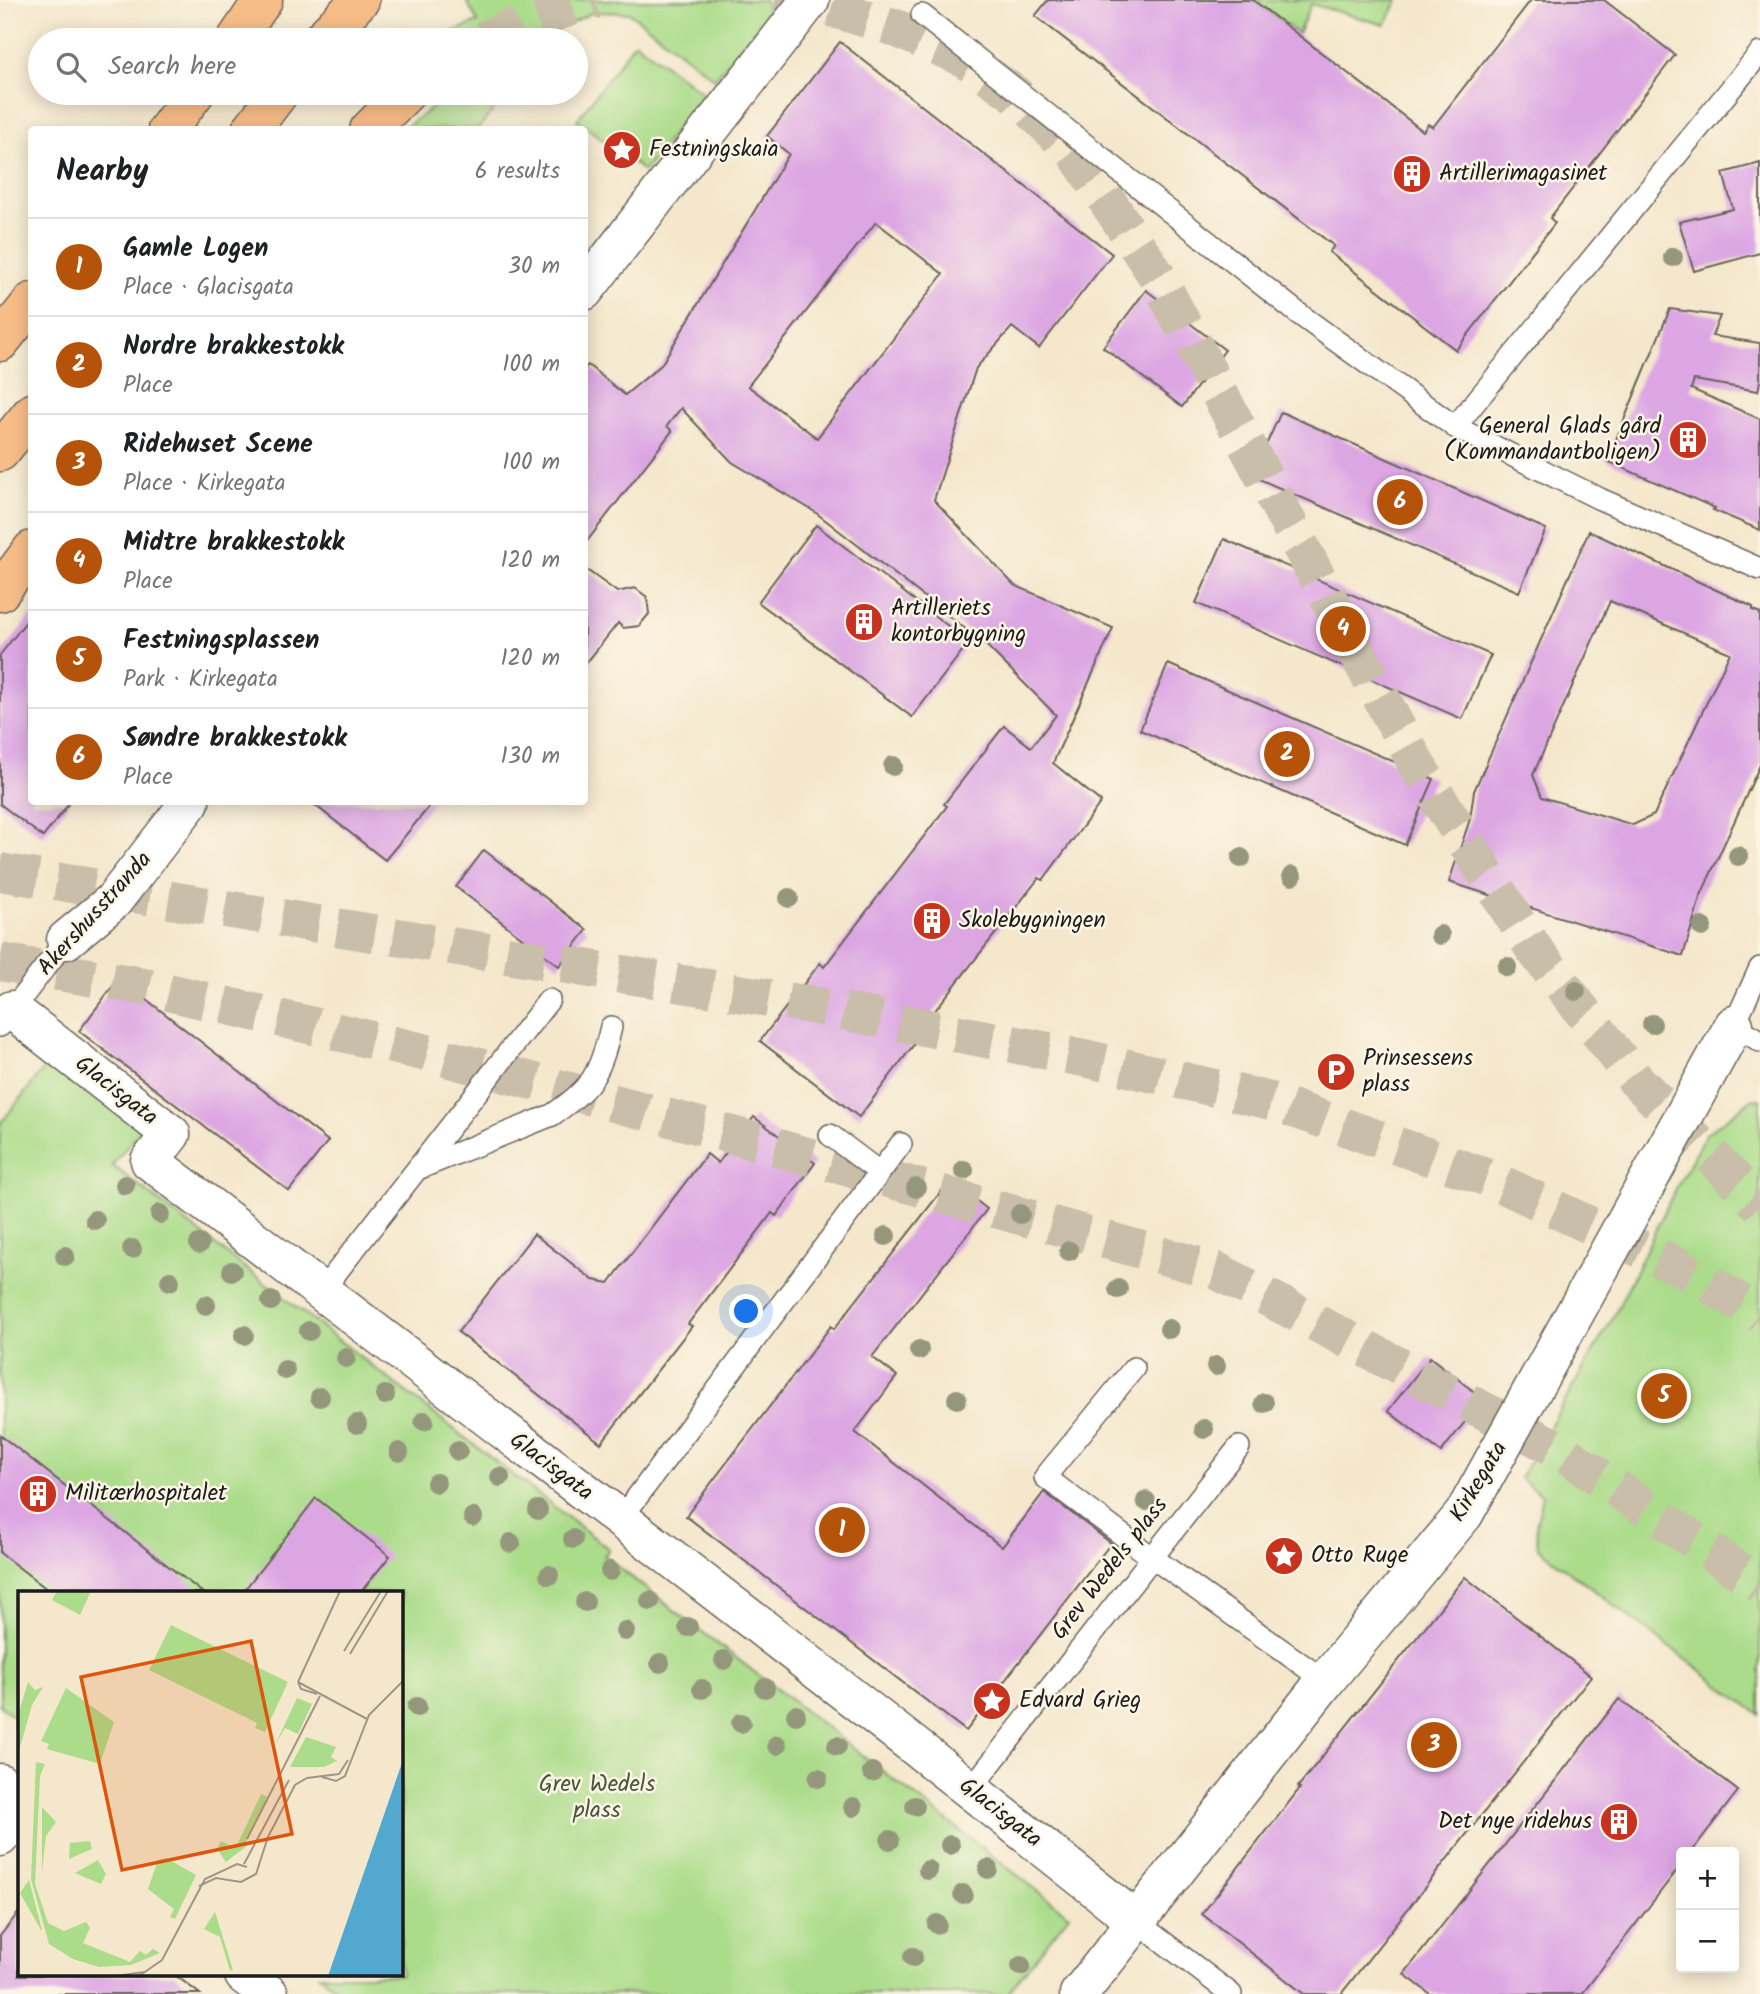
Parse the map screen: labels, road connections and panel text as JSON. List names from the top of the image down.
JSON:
{
  "streets": {
    "street": ["Akershusstranda", "Glacisgata", "Kirkegata"],
    "lane": ["Grev Wedels plass"]
  },
  "crossings": [
    ["Akershusstranda", "Glacisgata"],
    ["Glacisgata", "Kirkegata"],
    ["Glacisgata", "Grev Wedels plass"]
  ],
  "parks": ["Grev Wedels plass"],
  "places": {
    "place": ["Festningskaia", "Otto Ruge", "Edvard Grieg"],
    "building": [
      "Artillerimagasinet",
      "General Glads gård (Kommandantboligen)",
      "Artilleriets kontorbygning",
      "Skolebygningen",
      "Militærhospitalet",
      "Det nye ridehus"
    ],
    "parking": ["Prinsessens plass"]
  },
  "page": {
    "search": "Search here",
    "heading": ["Nearby", "6 results"],
    "list": [
      {
        "mark": "1",
        "name": "Gamle Logen",
        "note": "Place · Glacisgata",
        "value": "30 m"
      },
      {
        "mark": "2",
        "name": "Nordre brakkestokk",
        "note": "Place",
        "value": "100 m"
      },
      {
        "mark": "3",
        "name": "Ridehuset Scene",
        "note": "Place · Kirkegata",
        "value": "100 m"
      },
      {
        "mark": "4",
        "name": "Midtre brakkestokk",
        "note": "Place",
        "value": "120 m"
      },
      {
        "mark": "5",
        "name": "Festningsplassen",
        "note": "Park · Kirkegata",
        "value": "120 m"
      },
      {
        "mark": "6",
        "name": "Søndre brakkestokk",
        "note": "Place",
        "value": "130 m"
      }
    ],
    "pins": [
      "6",
      "4",
      "2",
      "5",
      "1",
      "3"
    ],
    "map_buttons": ["+", "−"]
  }
}
